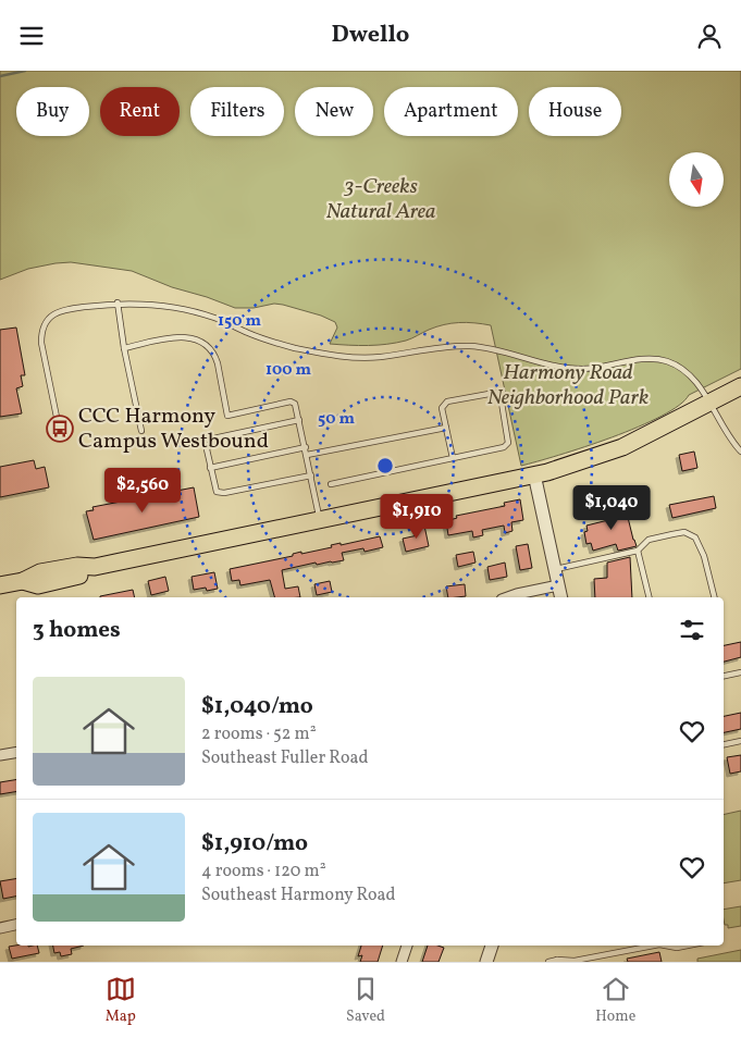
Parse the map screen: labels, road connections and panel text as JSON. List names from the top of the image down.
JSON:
{
  "parks": ["3-Creeks Natural Area", "Harmony Road Neighborhood Park"],
  "places": {
    "bus stop": ["CCC Harmony Campus Westbound"]
  },
  "north": "bottom",
  "page": {
    "header": "Dwello",
    "chip": [
      "Buy",
      "Rent",
      "Filters",
      "New",
      "Apartment",
      "House"
    ],
    "price": ["$2,560", "$1,040", "$1,910"],
    "heading": "3 homes",
    "list": [
      {
        "name": "$1,040/mo",
        "note": "2 rooms · 52 m² · Southeast Fuller Road"
      },
      {
        "name": "$1,910/mo",
        "note": "4 rooms · 120 m² · Southeast Harmony Road"
      }
    ],
    "tabs": ["Map", "Saved", "Home"]
  },
  "rings": ["150 m", "100 m", "50 m"]
}
